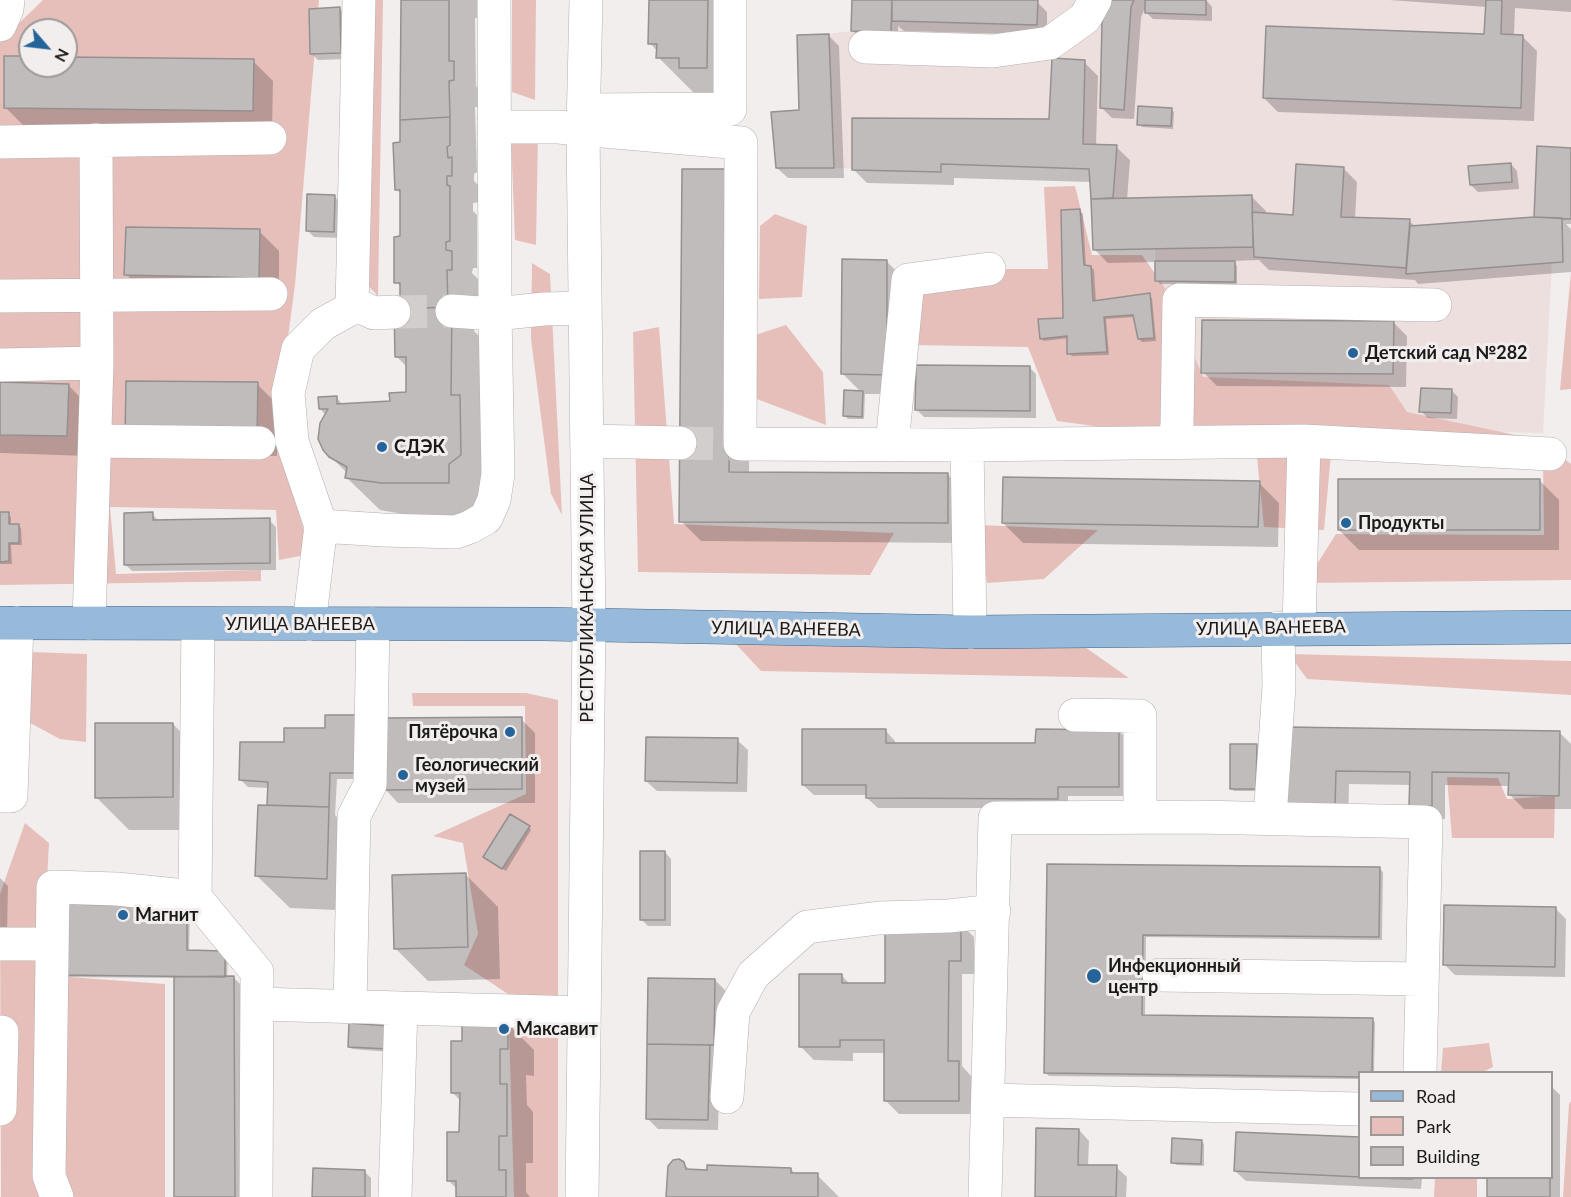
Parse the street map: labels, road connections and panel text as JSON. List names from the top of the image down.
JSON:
{
  "streets": {
    "main road": ["УЛИЦА ВАНЕЕВА"],
    "street": ["РЕСПУБЛИКАНСКАЯ УЛИЦА"]
  },
  "crossings": [
    ["РЕСПУБЛИКАНСКАЯ УЛИЦА", "УЛИЦА ВАНЕЕВА"]
  ],
  "places": [
    "Детский сад №282",
    "СДЭК",
    "Продукты",
    "Пятёрочка",
    "Геологический музей",
    "Магнит",
    "Инфекционный центр",
    "Максавит"
  ],
  "legend": ["Road", "Park", "Building"],
  "north": "bottom right"
}
